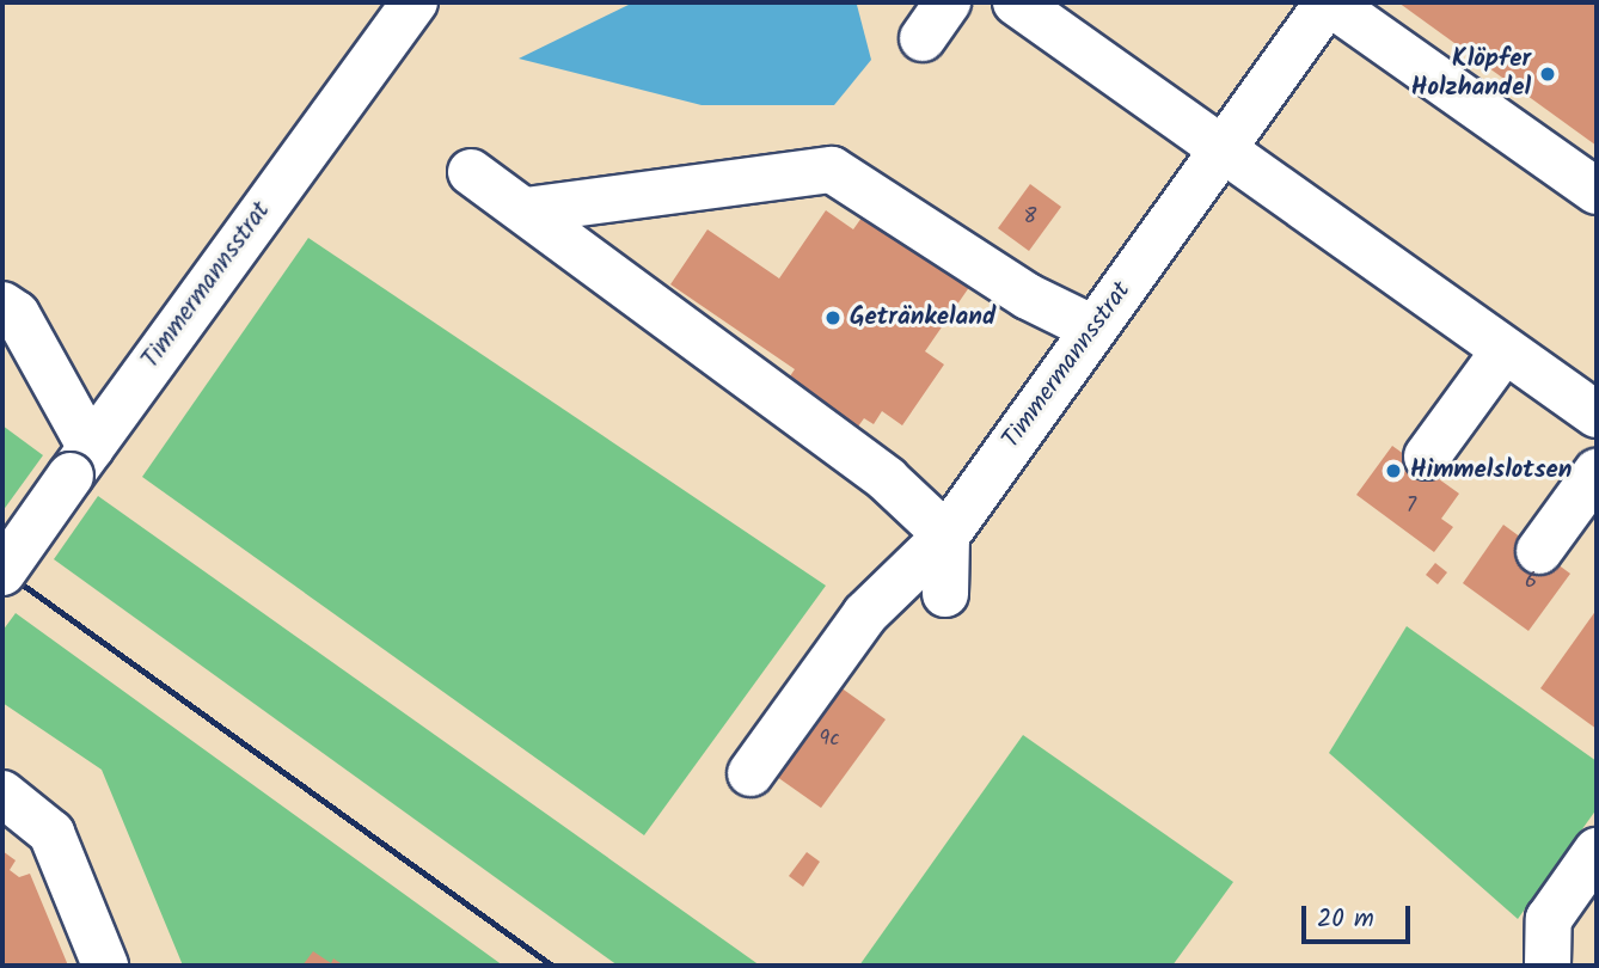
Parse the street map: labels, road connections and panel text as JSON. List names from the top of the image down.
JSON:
{
  "streets": {
    "street": ["Timmermannsstrat"]
  },
  "places": ["Klöpfer Holzhandel", "Getränkeland", "Himmelslotsen"],
  "house_numbers": [
    "8",
    "7",
    "6",
    "9c"
  ],
  "scale_bar": "20 m"
}
